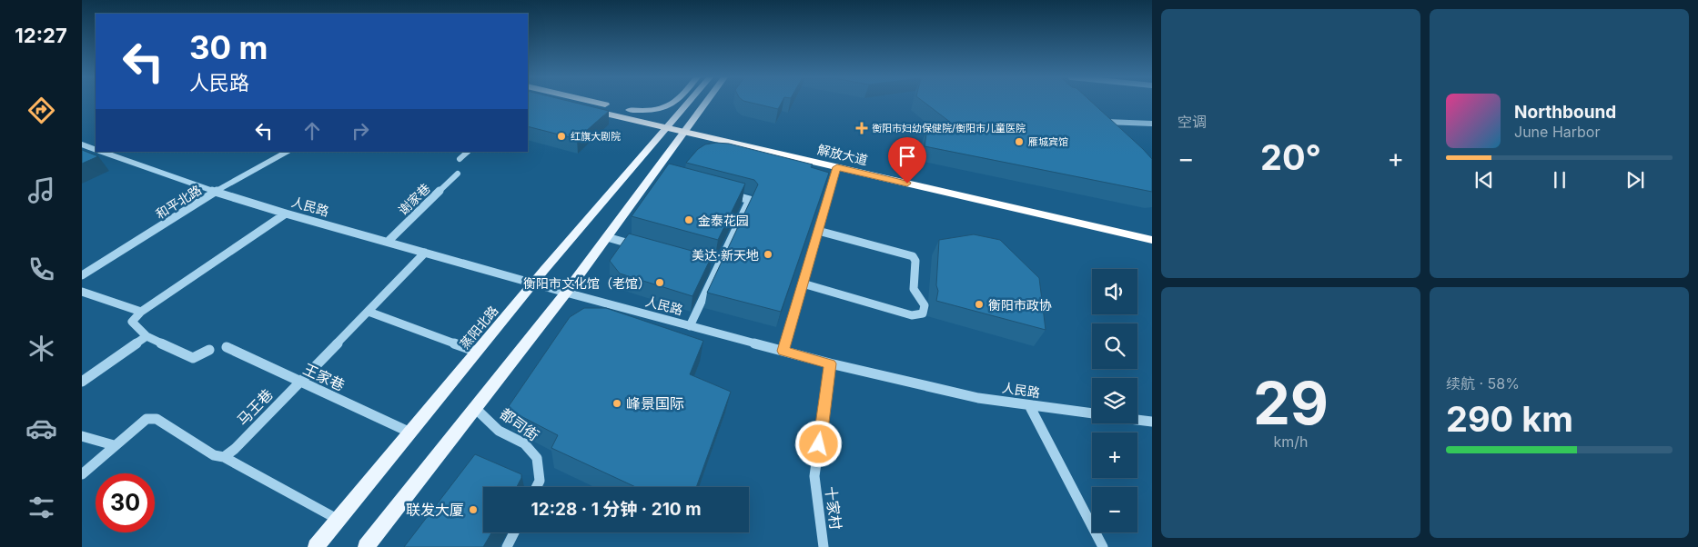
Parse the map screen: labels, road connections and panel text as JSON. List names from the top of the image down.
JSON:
{
  "streets": {
    "highway": ["解放大道"],
    "main road": ["蒸阳北路"],
    "street": [
      "谢家巷",
      "和平北路",
      "人民路",
      "王家巷",
      "马王巷",
      "都司街",
      "十家村"
    ]
  },
  "crossings": [
    ["解放大道", "蒸阳北路"],
    ["谢家巷", "人民路"],
    ["和平北路", "人民路"],
    ["人民路", "蒸阳北路"],
    ["人民路", "马王巷"],
    ["人民路", "十家村"],
    ["蒸阳北路", "王家巷"],
    ["王家巷", "马王巷"]
  ],
  "places": {
    "health": ["衡阳市妇幼保健院/衡阳市儿童医院"],
    "other": [
      "红旗大剧院",
      "雁城宾馆",
      "金泰花园",
      "美达·新天地",
      "衡阳市文化馆（老馆）",
      "衡阳市政协",
      "峰景国际",
      "联发大厦"
    ]
  },
  "page": {
    "tabs": "12:27",
    "tile": [
      "空调",
      ["29", "km/h"],
      ["续航 · 58%", "290 km"]
    ],
    "turn": ["30 m", "人民路"],
    "song": ["Northbound", "June Harbor"],
    "heat": ["−", "20°", "+"],
    "map_buttons": ["+", "−"],
    "limit": "30",
    "trip": "12:28 · 1 分钟 · 210 m"
  }
}
